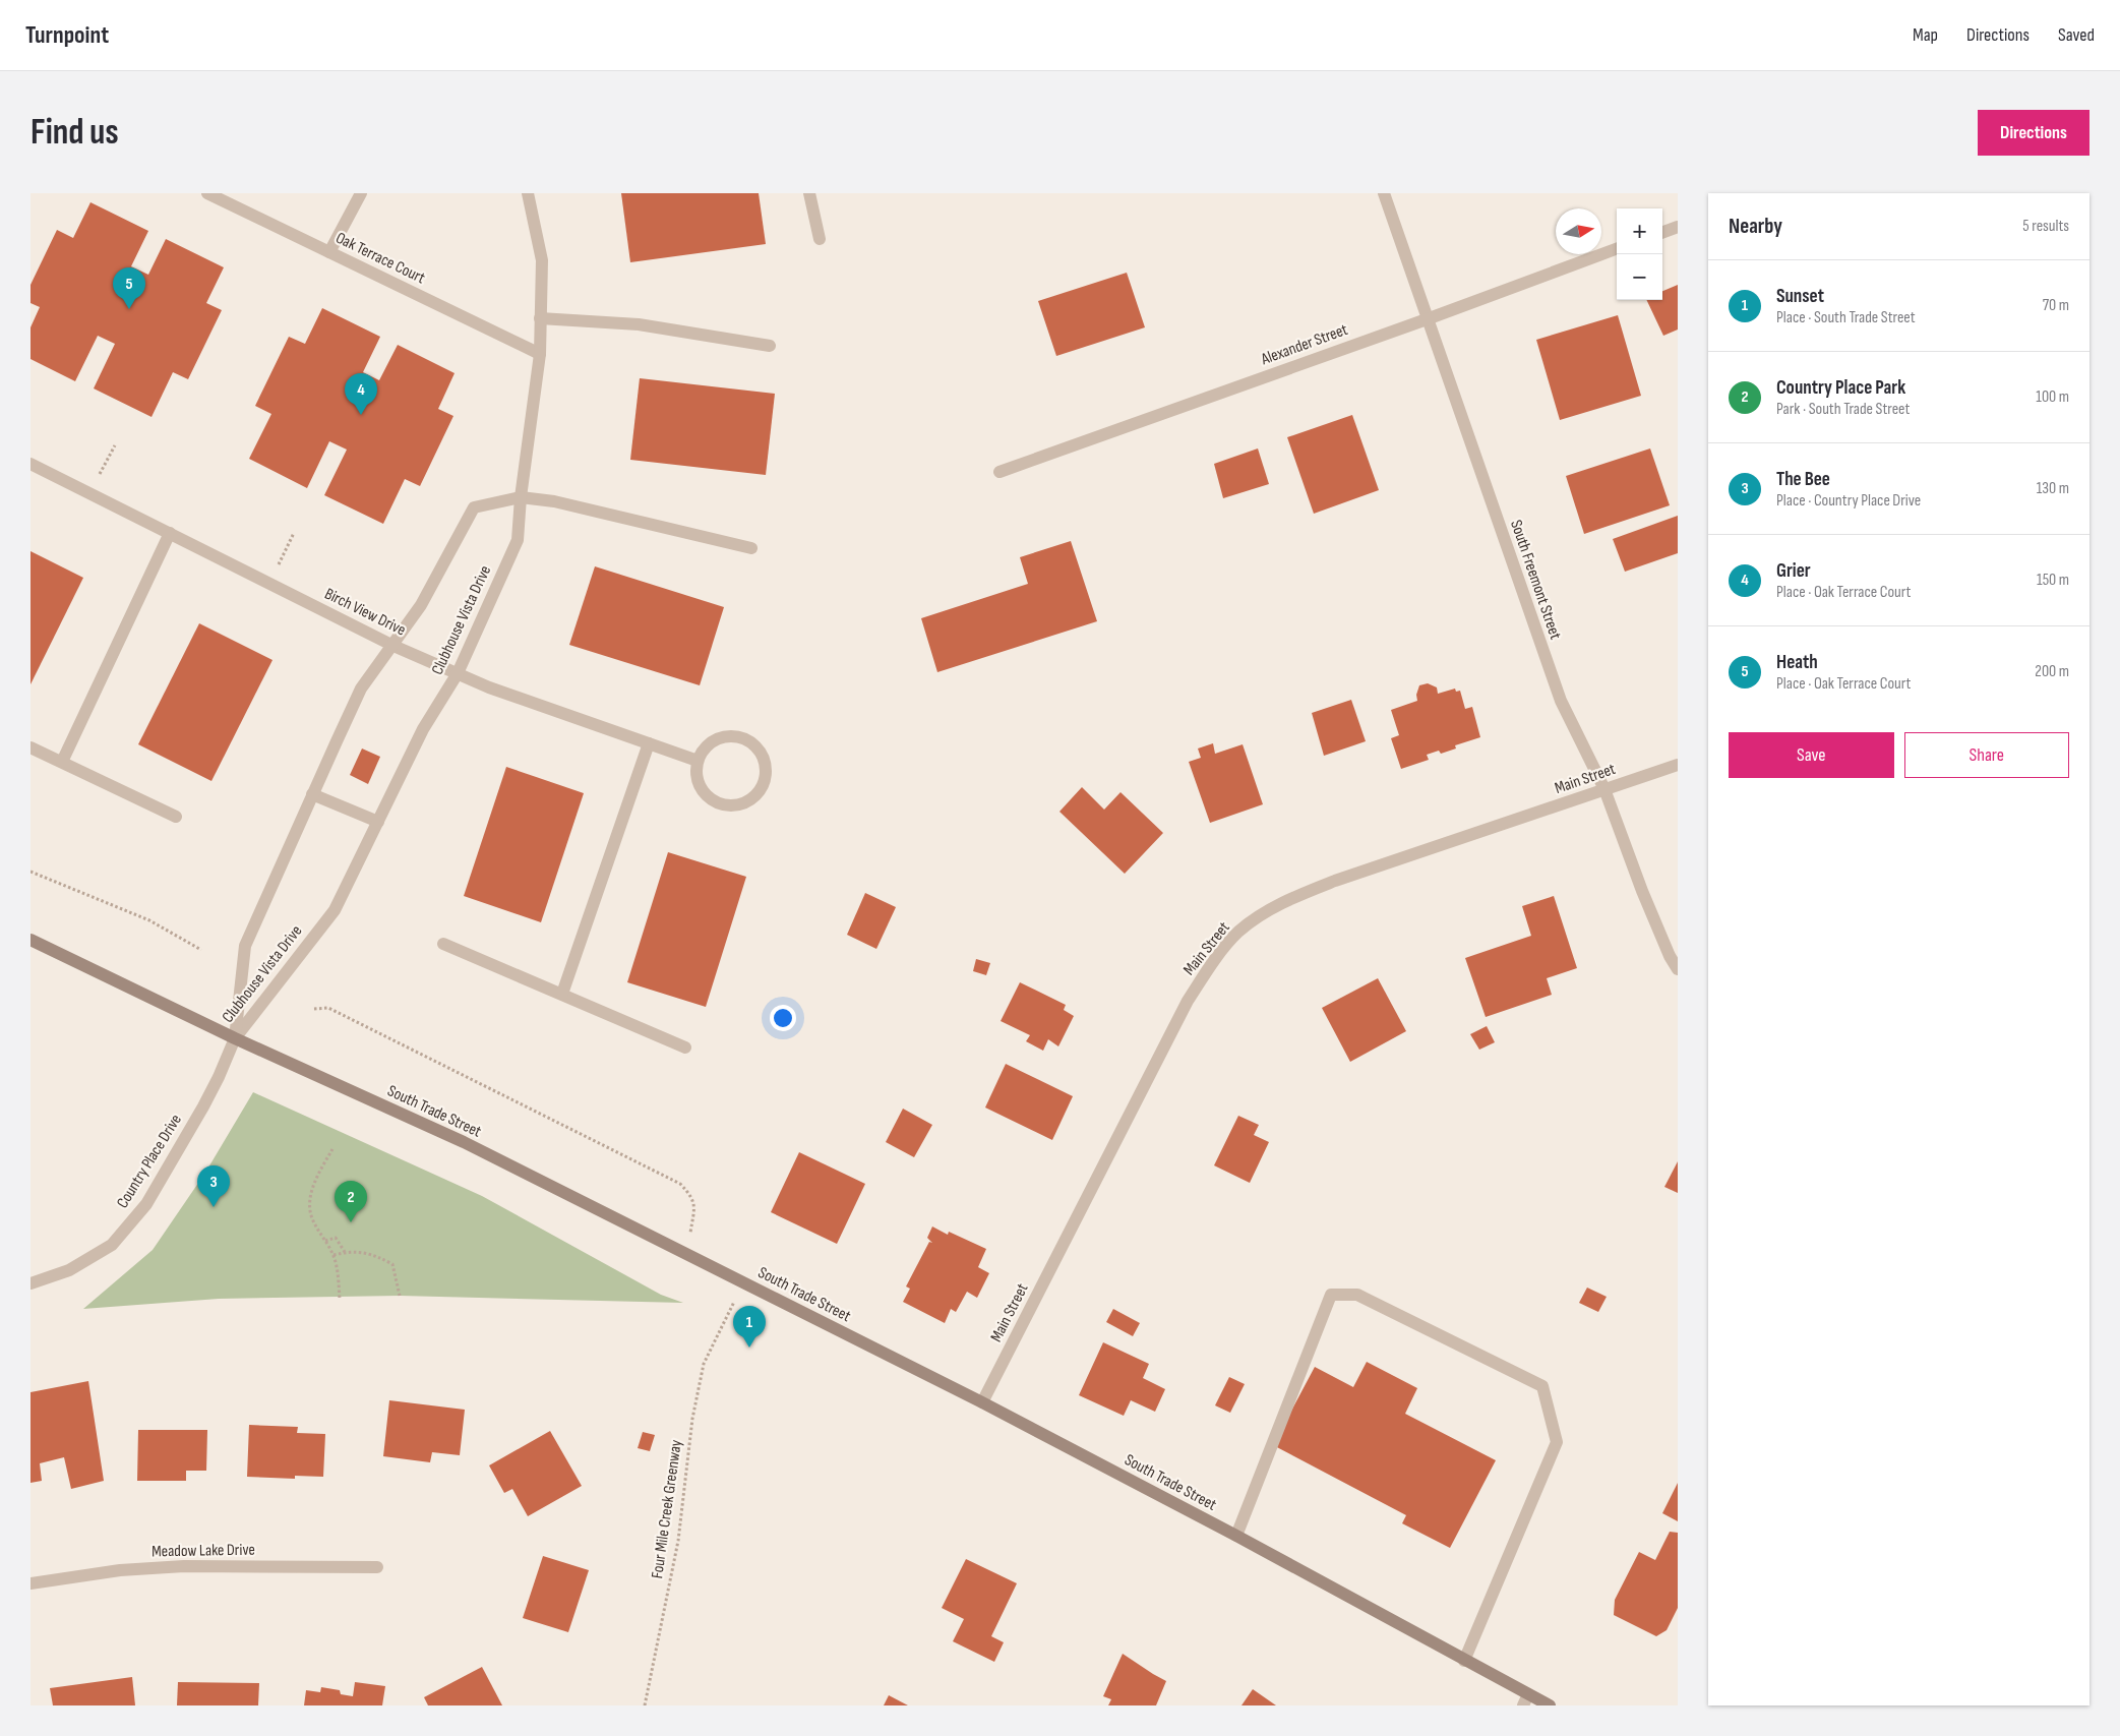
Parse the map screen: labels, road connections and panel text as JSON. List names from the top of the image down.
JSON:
{
  "streets": {
    "main road": ["South Trade Street"],
    "street": [
      "Oak Terrace Court",
      "Alexander Street",
      "South Freemont Street",
      "Birch View Drive",
      "Clubhouse Vista Drive",
      "Main Street",
      "Country Place Drive",
      "Meadow Lake Drive"
    ],
    "path": ["Four Mile Creek Greenway"]
  },
  "crossings": [
    ["Oak Terrace Court", "Clubhouse Vista Drive"],
    ["Alexander Street", "South Freemont Street"],
    ["South Freemont Street", "Main Street"],
    ["Birch View Drive", "Clubhouse Vista Drive"],
    ["Clubhouse Vista Drive", "South Trade Street"],
    ["Clubhouse Vista Drive", "Country Place Drive"],
    ["Main Street", "South Trade Street"],
    ["South Trade Street", "Country Place Drive"]
  ],
  "north": "right",
  "page": {
    "header": "Turnpoint",
    "nav": ["Map", "Directions", "Saved"],
    "buttons": [
      "Directions",
      ["Save", "Share"]
    ],
    "title": "Find us",
    "heading": ["Nearby", "5 results"],
    "map_buttons": ["+", "−"],
    "list": [
      {
        "mark": "1",
        "name": "Sunset",
        "note": "Place · South Trade Street",
        "value": "70 m"
      },
      {
        "mark": "2",
        "name": "Country Place Park",
        "note": "Park · South Trade Street",
        "value": "100 m"
      },
      {
        "mark": "3",
        "name": "The Bee",
        "note": "Place · Country Place Drive",
        "value": "130 m"
      },
      {
        "mark": "4",
        "name": "Grier",
        "note": "Place · Oak Terrace Court",
        "value": "150 m"
      },
      {
        "mark": "5",
        "name": "Heath",
        "note": "Place · Oak Terrace Court",
        "value": "200 m"
      }
    ],
    "pins": [
      "5",
      "4",
      "3",
      "2",
      "1"
    ]
  }
}
